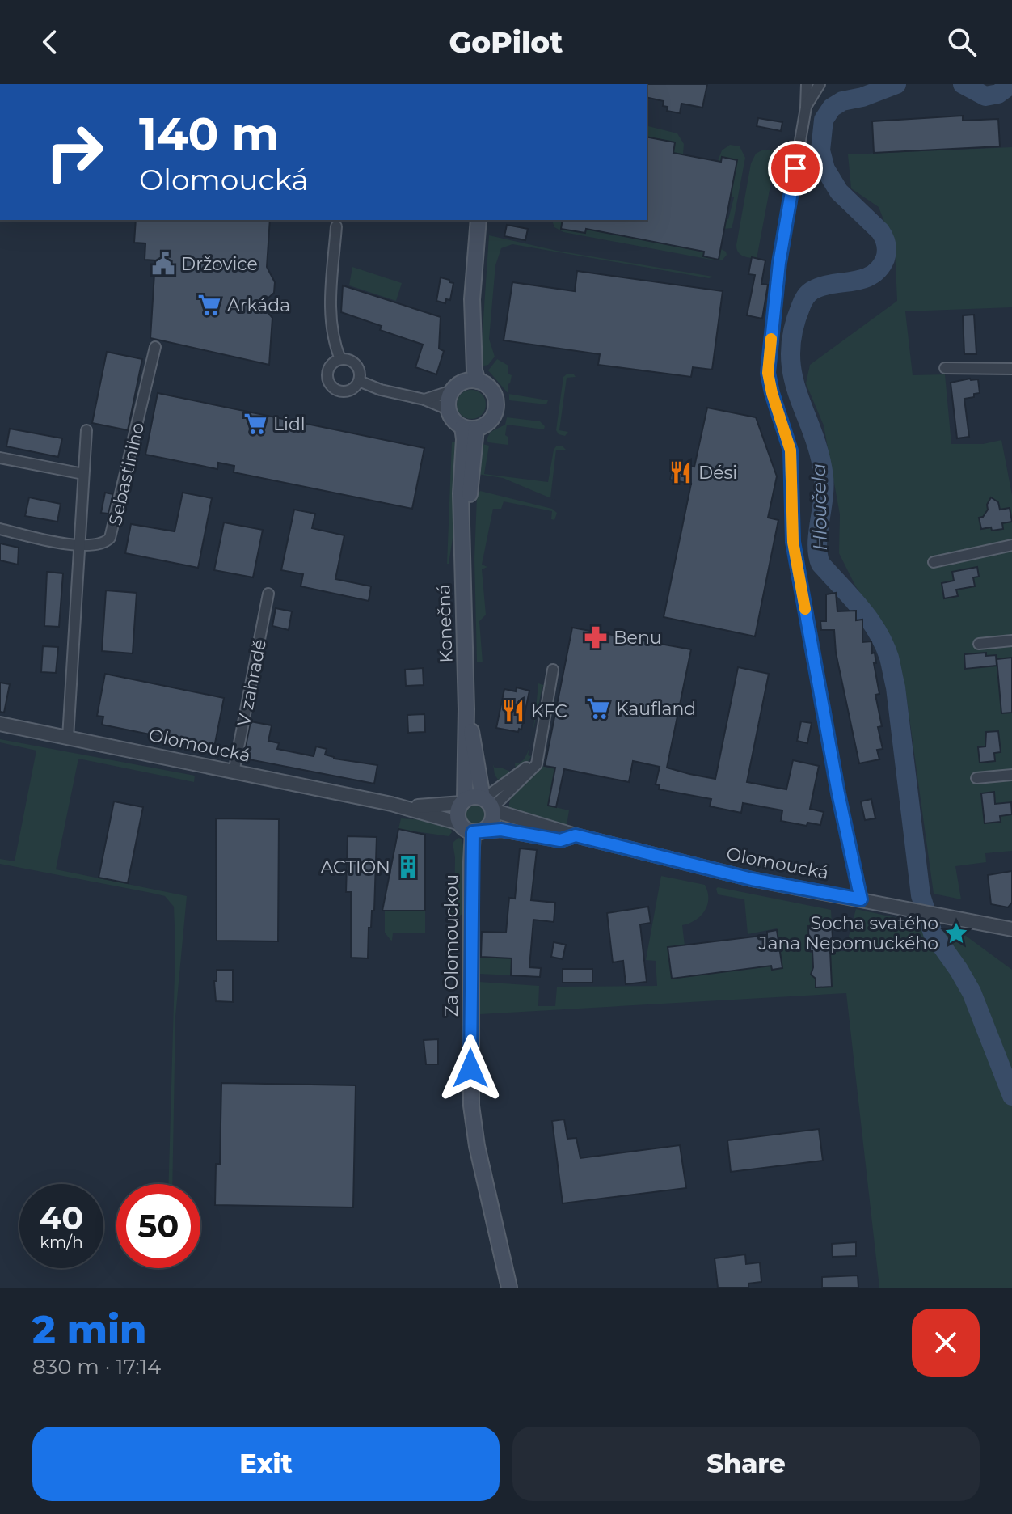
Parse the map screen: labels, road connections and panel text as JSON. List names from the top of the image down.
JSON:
{
  "streets": {
    "main road": ["Konečná", "Olomoucká", "Za Olomouckou"],
    "street": ["Sebastiniho", "V zahradě"]
  },
  "crossings": [
    ["Sebastiniho", "Olomoucká"],
    ["Konečná", "Olomoucká"],
    ["Konečná", "Za Olomouckou"],
    ["V zahradě", "Olomoucká"],
    ["Olomoucká", "Za Olomouckou"]
  ],
  "water": ["Hloučela"],
  "places": {
    "public building": ["Držovice"],
    "supermarket": ["Arkáda", "Lidl", "Kaufland"],
    "restaurant": ["Dési", "KFC"],
    "pharmacy": ["Benu"],
    "building": ["ACTION"],
    "place": ["Socha svatého Jana Nepomuckého"]
  },
  "page": {
    "header": "GoPilot",
    "turn": ["140 m", "Olomoucká"],
    "speed": "40 km/h",
    "limit": "50",
    "heading": ["2 min", "830 m · 17:14"],
    "buttons": ["Exit", "Share"]
  }
}
